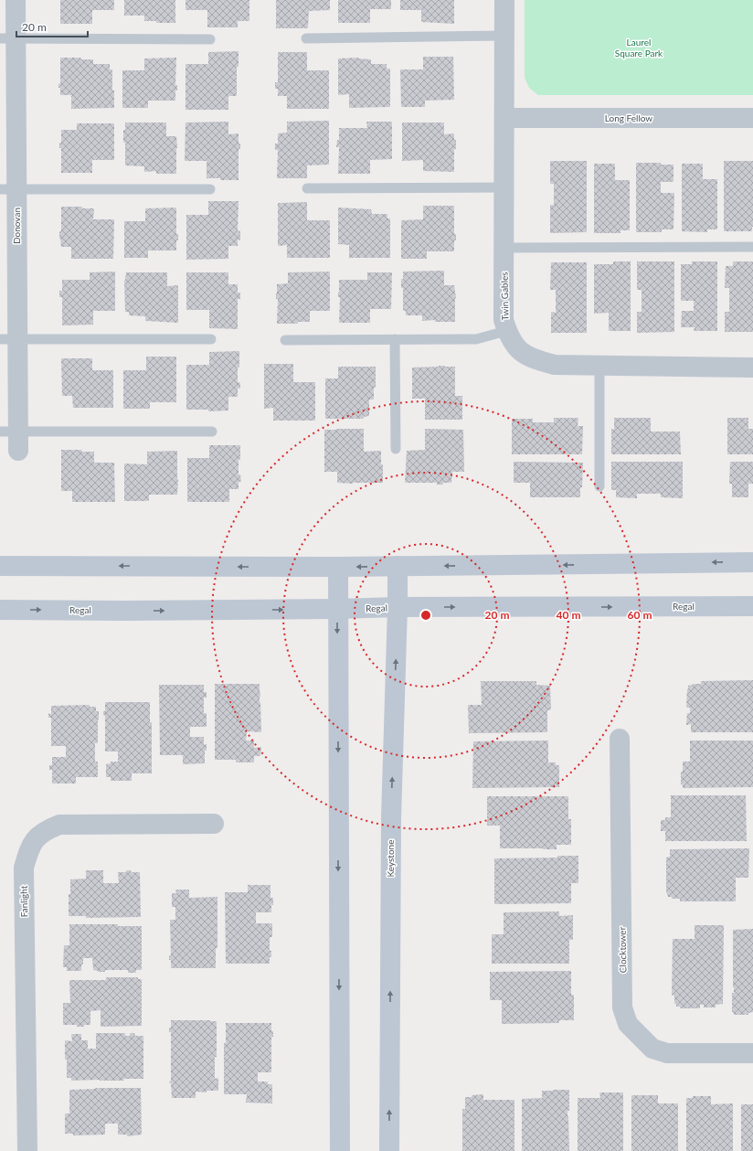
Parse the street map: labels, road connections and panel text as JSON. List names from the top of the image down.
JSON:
{
  "streets": {
    "street": [
      "Long Fellow",
      "Donovan",
      "Twin Gables",
      "Regal",
      "Keystone",
      "Fanlight",
      "Clocktower"
    ]
  },
  "crossings": [
    ["Long Fellow", "Twin Gables"],
    ["Regal", "Keystone"]
  ],
  "parks": ["Laurel Square Park"],
  "scale_bar": "20 m",
  "rings": ["20 m", "40 m", "60 m"]
}
